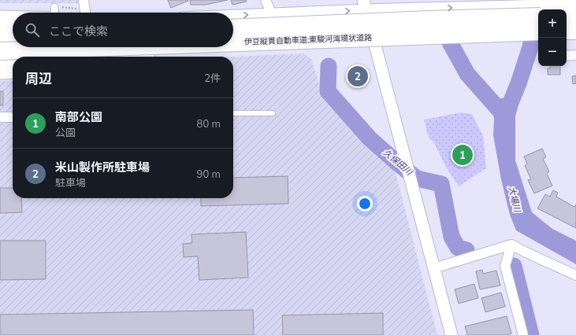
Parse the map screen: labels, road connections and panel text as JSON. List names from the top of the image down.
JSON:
{
  "streets": {
    "highway": ["伊豆縦貫自動車道;東駿河湾環状道路"]
  },
  "water": ["久保田川", "大場川"],
  "page": {
    "map_buttons": ["+", "−"],
    "search": "ここで検索",
    "heading": ["周辺", "2件"],
    "pins": ["2", "1"],
    "list": [
      {
        "mark": "1",
        "name": "南部公園",
        "note": "公園",
        "value": "80 m"
      },
      {
        "mark": "2",
        "name": "米山製作所駐車場",
        "note": "駐車場",
        "value": "90 m"
      }
    ]
  }
}
